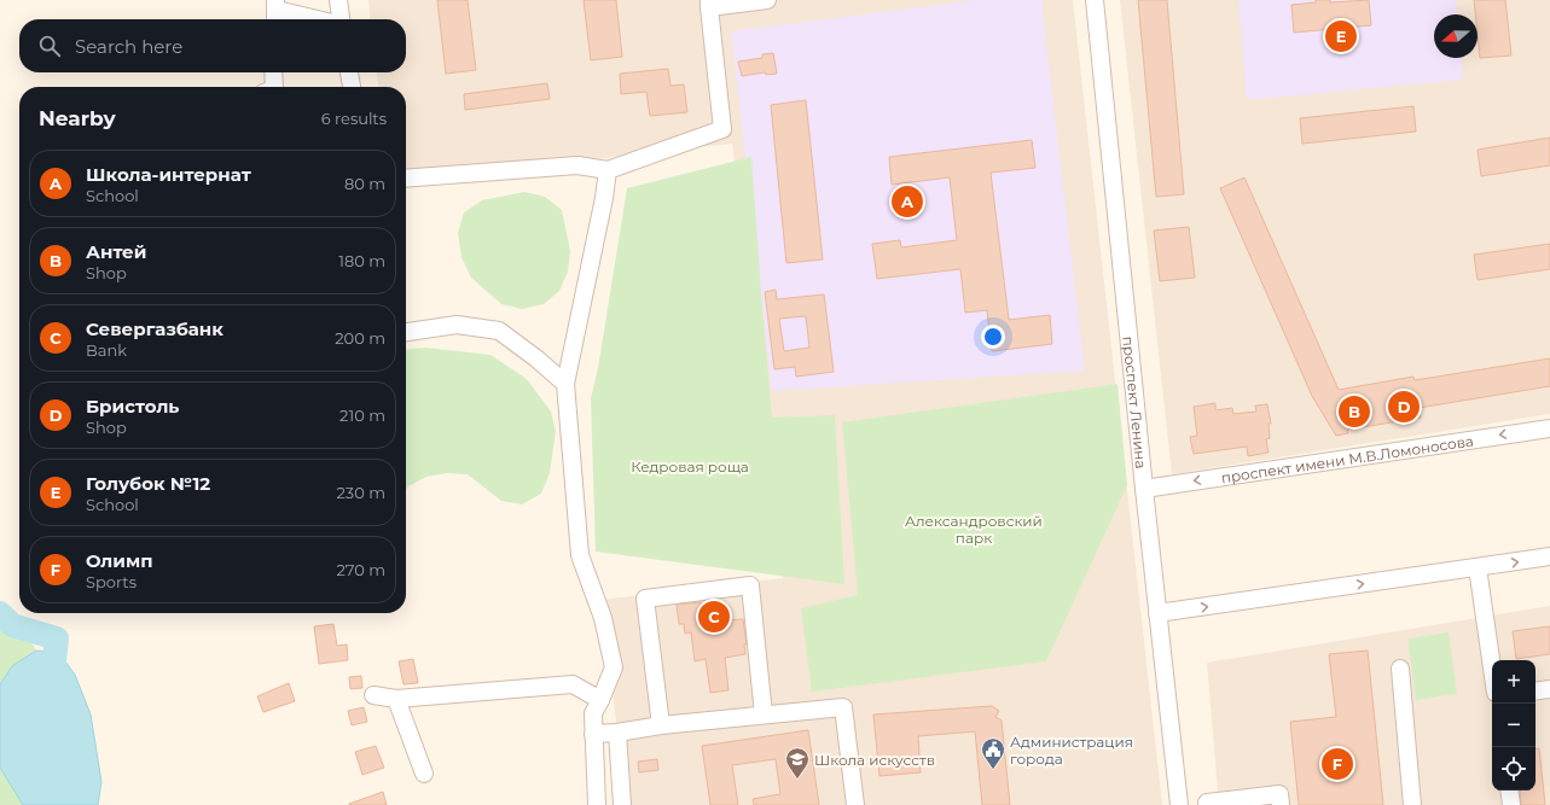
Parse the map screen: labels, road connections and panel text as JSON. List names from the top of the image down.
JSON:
{
  "streets": {
    "street": ["проспект Ленина", "проспект имени М.В.Ломоносова"]
  },
  "crossings": [
    ["проспект Ленина", "проспект имени М.В.Ломоносова"]
  ],
  "parks": ["Кедровая роща", "Александровский парк"],
  "places": {
    "public building": ["Администрация города"],
    "school or university": ["Школа искусcтв"]
  },
  "north": "left",
  "page": {
    "pins": [
      "E",
      "A",
      "D",
      "B",
      "C",
      "F"
    ],
    "search": "Search here",
    "heading": ["Nearby", "6 results"],
    "list": [
      {
        "mark": "A",
        "name": "Школа-интернат",
        "note": "School",
        "value": "80 m"
      },
      {
        "mark": "B",
        "name": "Антей",
        "note": "Shop",
        "value": "180 m"
      },
      {
        "mark": "C",
        "name": "Севергазбанк",
        "note": "Bank",
        "value": "200 m"
      },
      {
        "mark": "D",
        "name": "Бристоль",
        "note": "Shop",
        "value": "210 m"
      },
      {
        "mark": "E",
        "name": "Голубок №12",
        "note": "School",
        "value": "230 m"
      },
      {
        "mark": "F",
        "name": "Олимп",
        "note": "Sports",
        "value": "270 m"
      }
    ],
    "map_buttons": ["+", "−"]
  }
}
